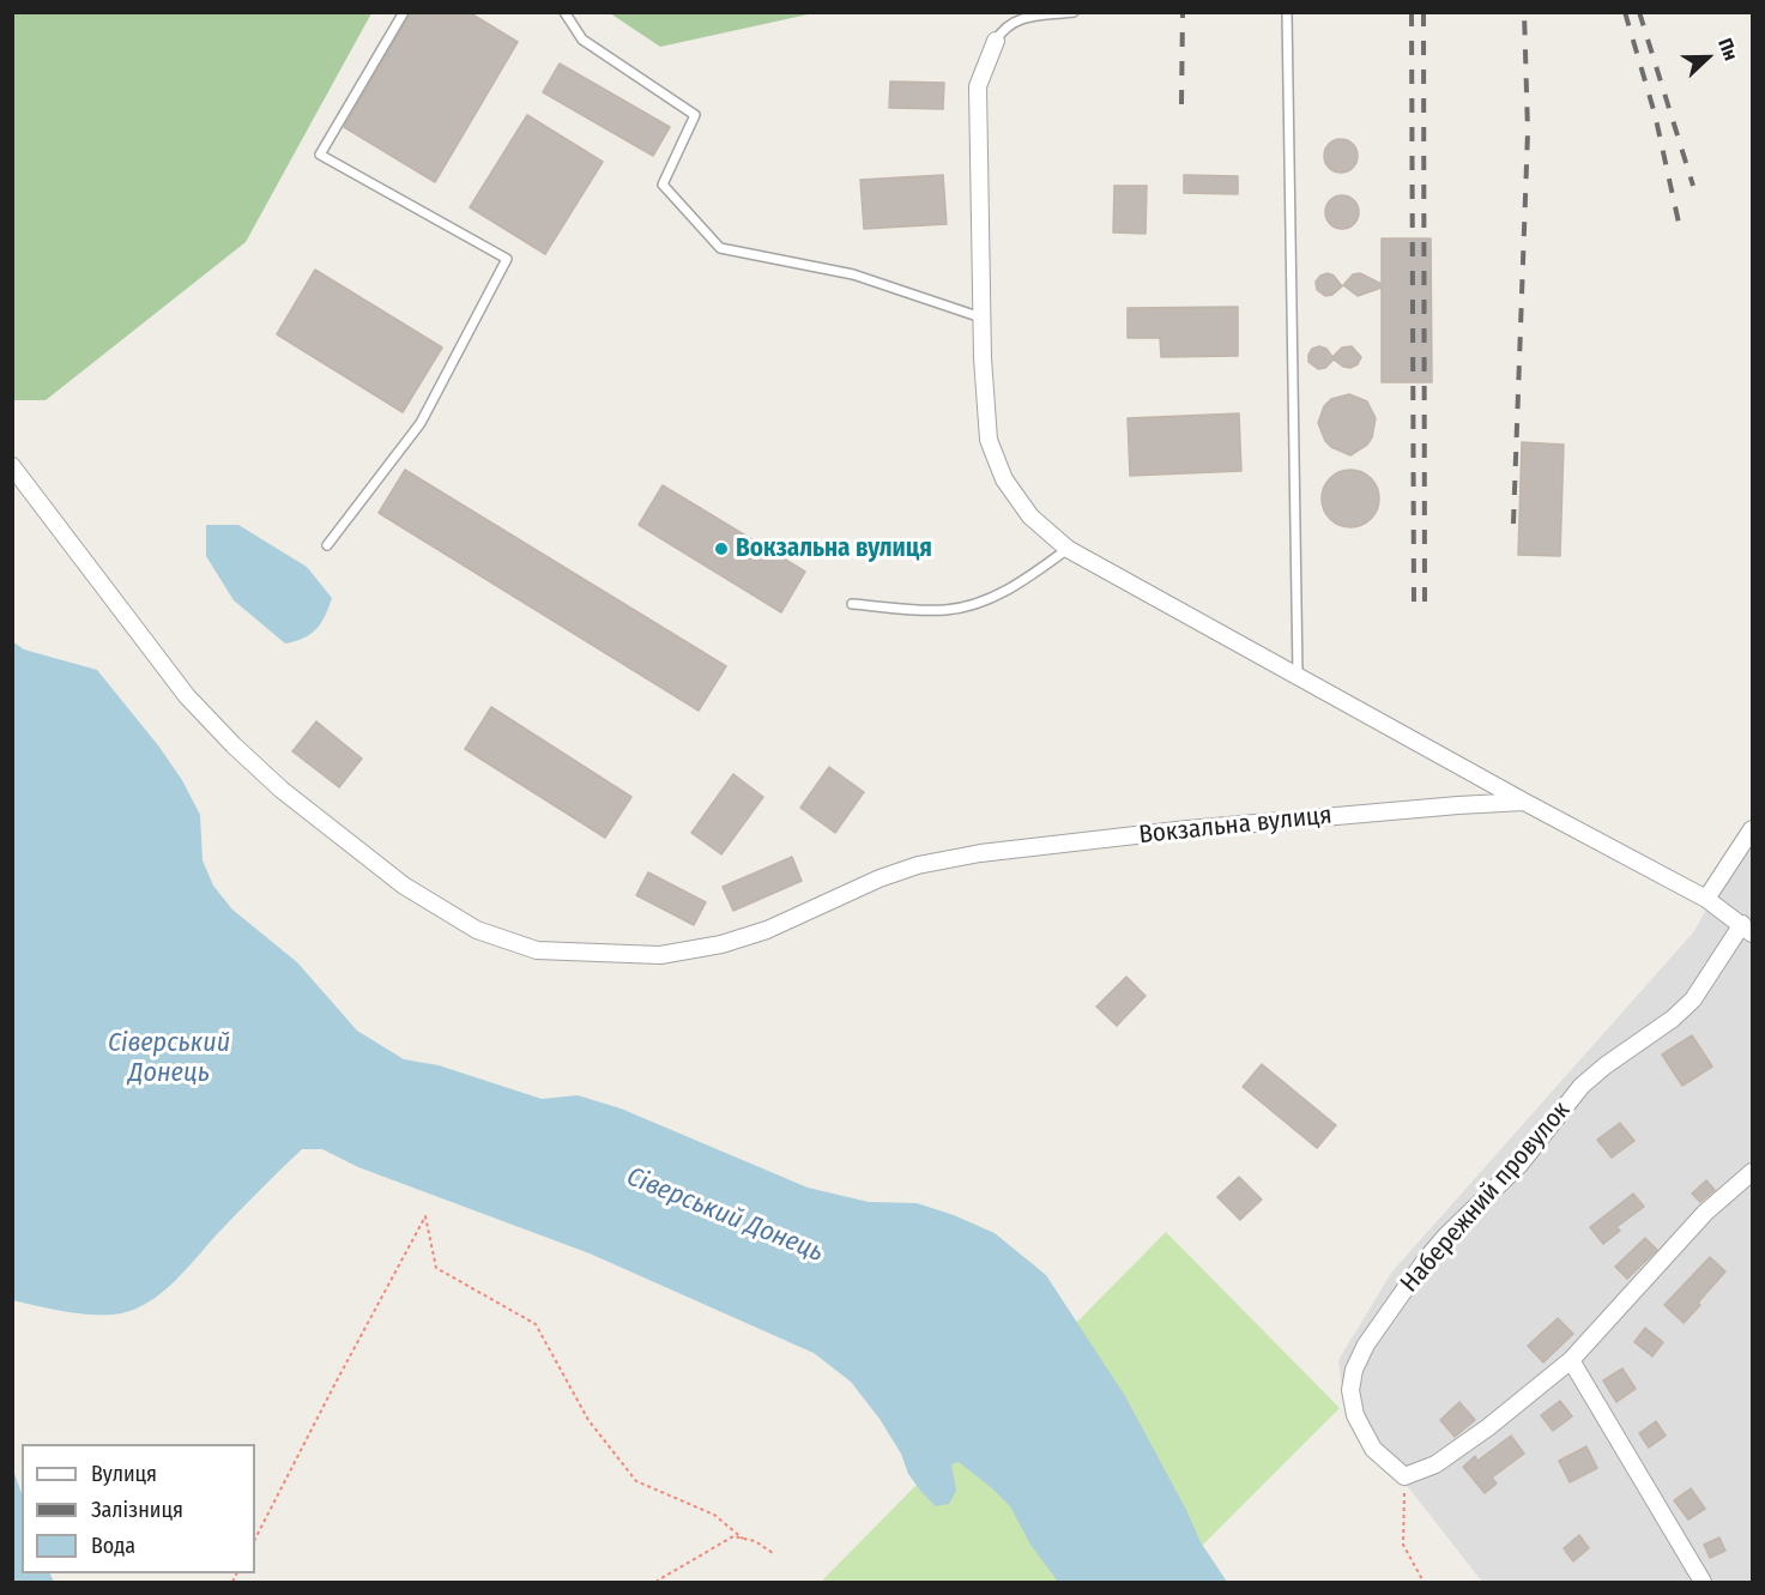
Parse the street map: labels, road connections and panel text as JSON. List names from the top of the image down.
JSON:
{
  "streets": {
    "street": ["Вокзальна вулиця", "Набережний провулок"]
  },
  "water": ["Сіверський Донець"],
  "places": ["Вокзальна вулиця"],
  "legend": ["Вулиця", "Залізниця", "Вода"],
  "north": "right"
}
